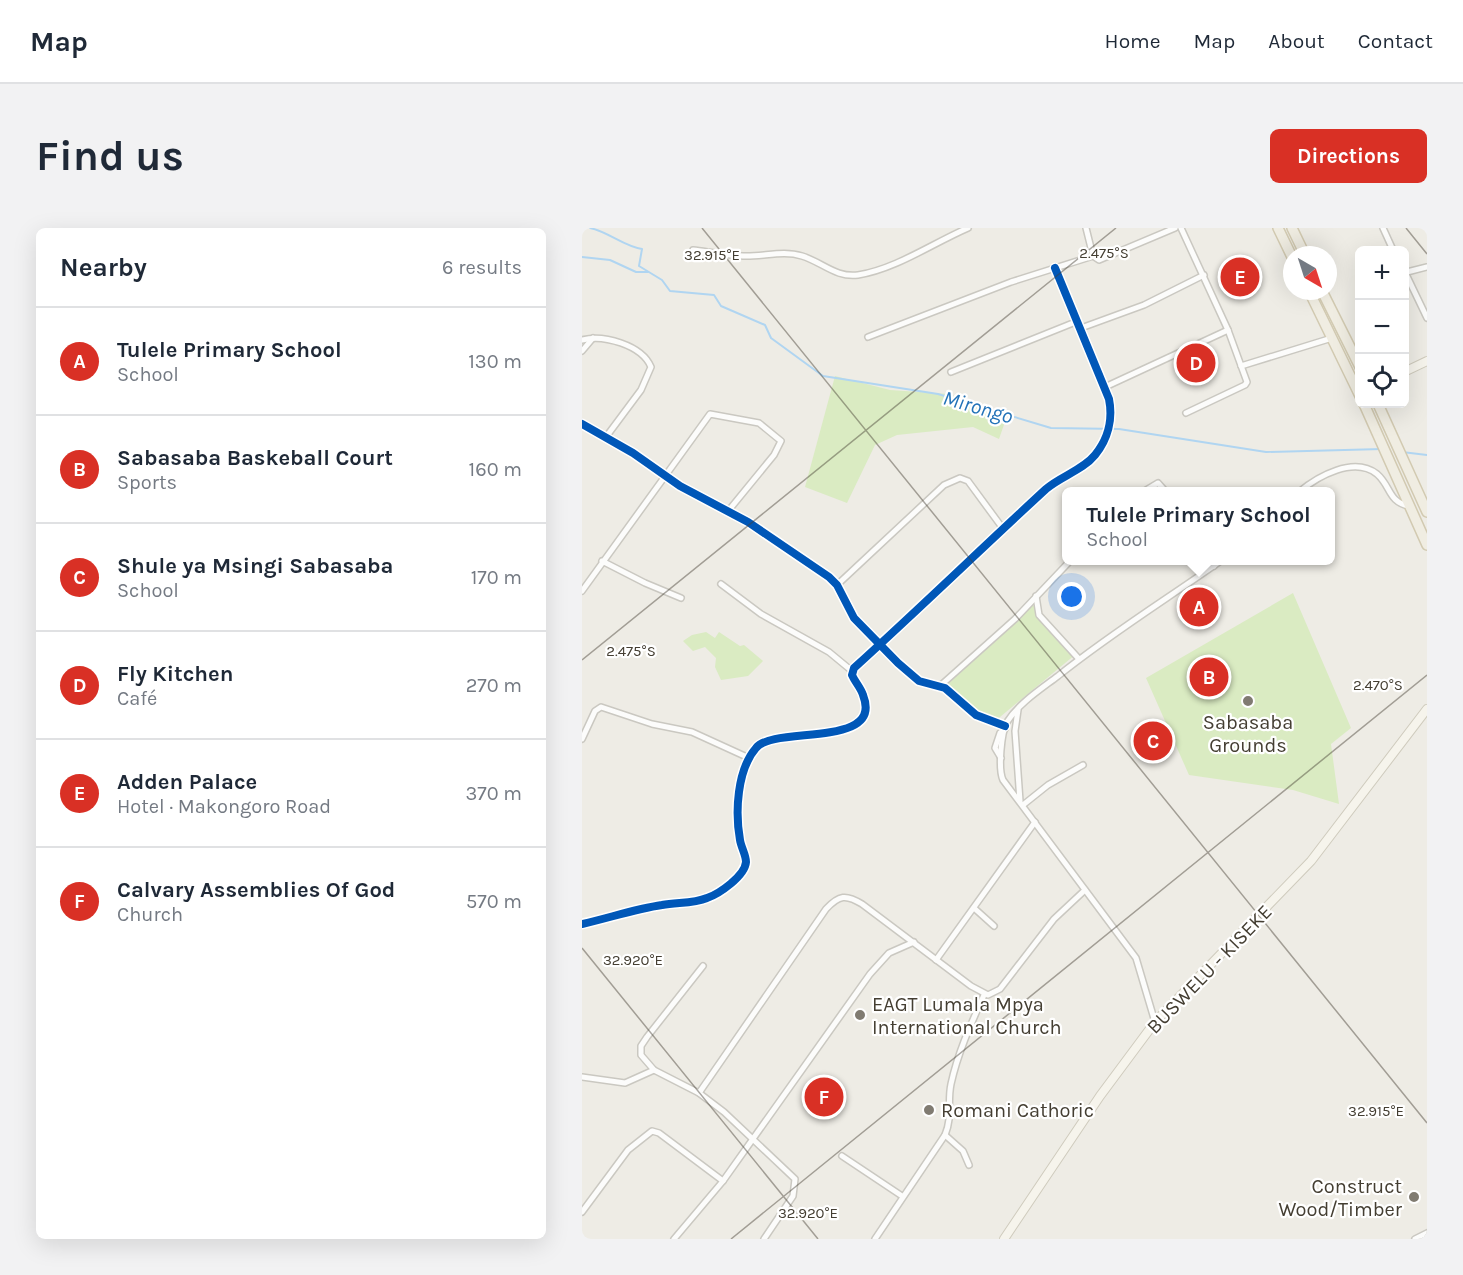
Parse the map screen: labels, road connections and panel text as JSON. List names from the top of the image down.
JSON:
{
  "streets": {
    "main road": ["BUSWELU - KISEKE"]
  },
  "water": ["Mirongo"],
  "places": [
    "Sabasaba Grounds",
    "EAGT Lumala Mpya International Church",
    "Romani Cathoric",
    "Construct Wood/Timber"
  ],
  "north": "bottom right",
  "page": {
    "header": "Map",
    "nav": [
      "Home",
      "Map",
      "About",
      "Contact"
    ],
    "buttons": "Directions",
    "title": "Find us",
    "heading": ["Nearby", "6 results"],
    "map_buttons": ["+", "−"],
    "pins": [
      "E",
      "D",
      "A",
      "B",
      "C",
      "F"
    ],
    "list": [
      {
        "mark": "A",
        "name": "Tulele Primary School",
        "note": "School",
        "value": "130 m"
      },
      {
        "mark": "B",
        "name": "Sabasaba Baskeball Court",
        "note": "Sports",
        "value": "160 m"
      },
      {
        "mark": "C",
        "name": "Shule ya Msingi Sabasaba",
        "note": "School",
        "value": "170 m"
      },
      {
        "mark": "D",
        "name": "Fly Kitchen",
        "note": "Café",
        "value": "270 m"
      },
      {
        "mark": "E",
        "name": "Adden Palace",
        "note": "Hotel · Makongoro Road",
        "value": "370 m"
      },
      {
        "mark": "F",
        "name": "Calvary Assemblies Of God",
        "note": "Church",
        "value": "570 m"
      }
    ],
    "popup": ["Tulele Primary School", "School"]
  },
  "coordinates": [
    "2.475°S",
    "32.915°E",
    "2.470°S",
    "32.920°E"
  ]
}
